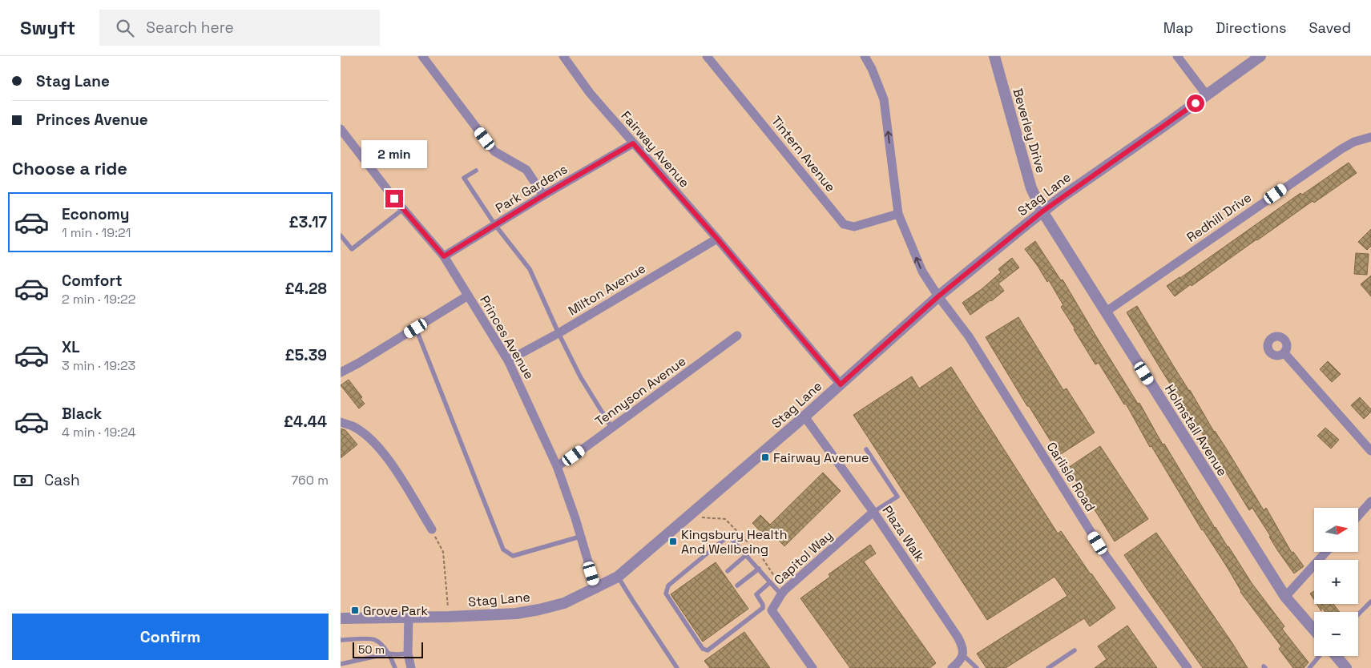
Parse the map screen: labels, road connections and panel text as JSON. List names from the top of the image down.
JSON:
{
  "streets": {
    "street": [
      "Beverley Drive",
      "Fairway Avenue",
      "Tintern Avenue",
      "Park Gardens",
      "Stag Lane",
      "Redhill Drive",
      "Milton Avenue",
      "Princes Avenue",
      "Tennyson Avenue",
      "Holmstall Avenue",
      "Carlisle Road",
      "Plaza Walk",
      "Capitol Way"
    ]
  },
  "crossings": [
    ["Beverley Drive", "Stag Lane"],
    ["Beverley Drive", "Holmstall Avenue"],
    ["Fairway Avenue", "Park Gardens"],
    ["Fairway Avenue", "Stag Lane"],
    ["Fairway Avenue", "Milton Avenue"],
    ["Tintern Avenue", "Carlisle Road"],
    ["Park Gardens", "Princes Avenue"],
    ["Stag Lane", "Princes Avenue"],
    ["Stag Lane", "Holmstall Avenue"],
    ["Stag Lane", "Carlisle Road"],
    ["Stag Lane", "Plaza Walk"],
    ["Redhill Drive", "Holmstall Avenue"],
    ["Milton Avenue", "Princes Avenue"],
    ["Princes Avenue", "Tennyson Avenue"],
    ["Plaza Walk", "Capitol Way"]
  ],
  "one_way": ["Carlisle Road"],
  "places": {
    "transit": ["Fairway Avenue", "Kingsbury Health And Wellbeing", "Grove Park"]
  },
  "scale_bar": "50 m",
  "north": "right",
  "page": {
    "header": "Swyft",
    "search": "Search here",
    "nav": ["Map", "Directions", "Saved"],
    "banner": ["Stag Lane", "Princes Avenue"],
    "bubble": "2 min",
    "heading": "Choose a ride",
    "list": [
      {
        "name": "Economy",
        "note": "1 min · 19:21",
        "value": "£3.17"
      },
      {
        "name": "Comfort",
        "note": "2 min · 19:22",
        "value": "£4.28"
      },
      {
        "name": "XL",
        "note": "3 min · 19:23",
        "value": "£5.39"
      },
      {
        "name": "Black",
        "note": "4 min · 19:24",
        "value": "£4.44"
      }
    ],
    "pay": ["Cash", "760 m"],
    "map_buttons": ["+", "−"],
    "buttons": "Confirm",
    "scale": "50 m"
  }
}
